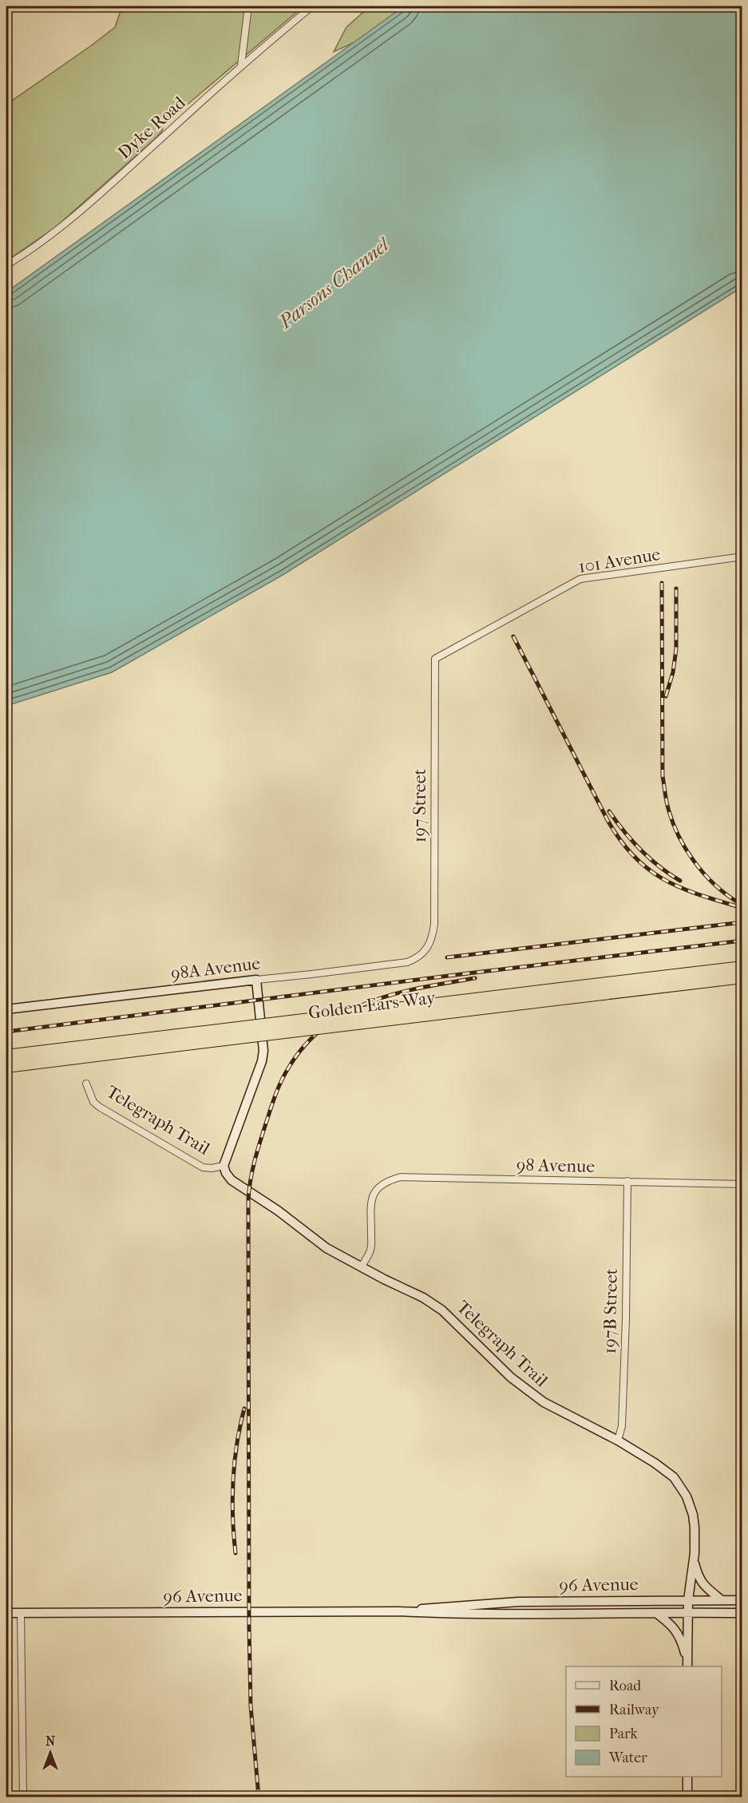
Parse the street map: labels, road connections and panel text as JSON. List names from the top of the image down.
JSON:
{
  "streets": {
    "highway": ["Golden Ears Way"],
    "street": [
      "Dyke Road",
      "101 Avenue",
      "197 Street",
      "98A Avenue",
      "Telegraph Trail",
      "98 Avenue",
      "197B Street",
      "96 Avenue"
    ]
  },
  "crossings": [
    ["101 Avenue", "197 Street"],
    ["197 Street", "98A Avenue"],
    ["98A Avenue", "Telegraph Trail"],
    ["Telegraph Trail", "98 Avenue"],
    ["Telegraph Trail", "197B Street"],
    ["Telegraph Trail", "96 Avenue"],
    ["98 Avenue", "197B Street"]
  ],
  "water": ["Parsons Channel"],
  "legend": [
    "Road",
    "Railway",
    "Park",
    "Water"
  ],
  "north": "top"
}
